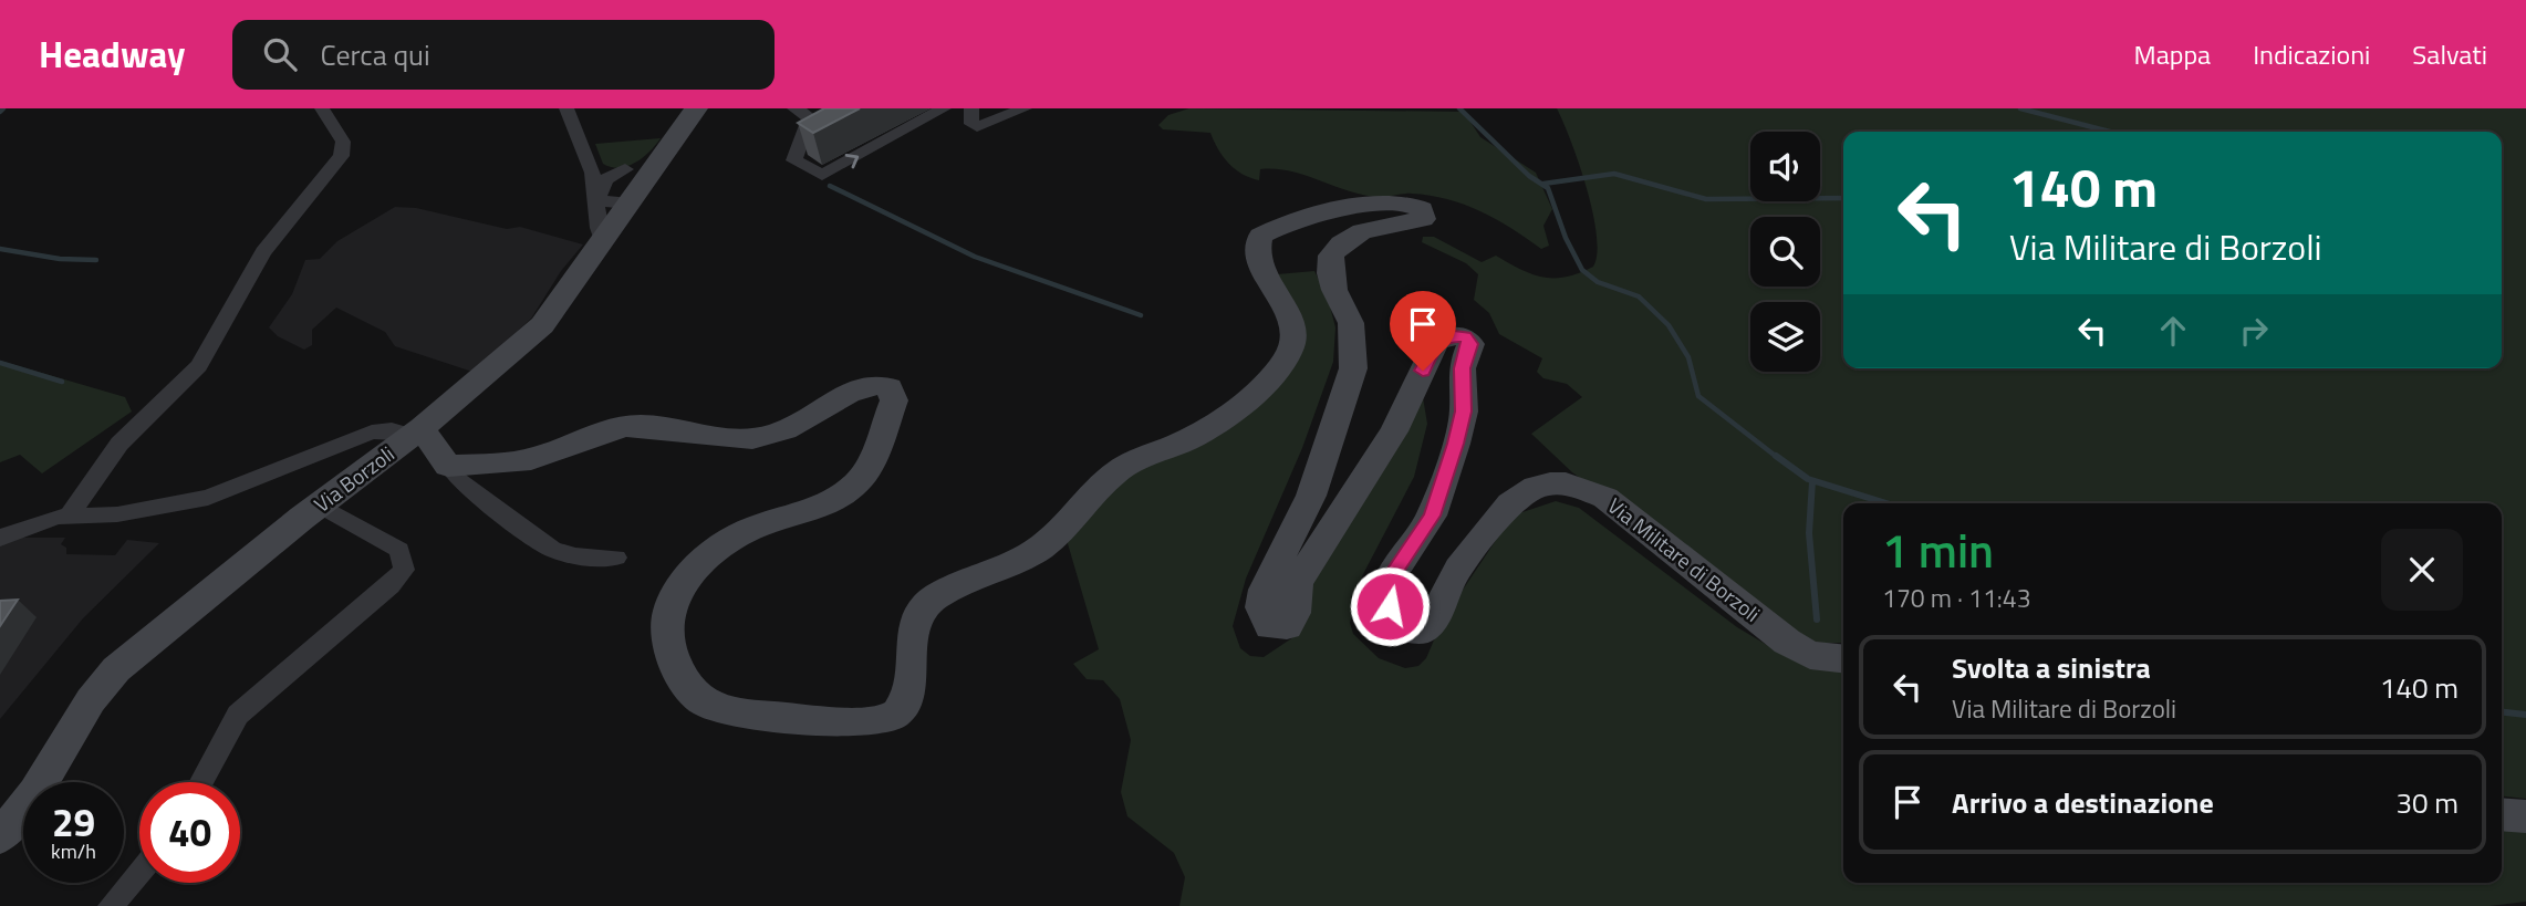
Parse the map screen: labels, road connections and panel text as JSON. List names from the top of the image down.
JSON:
{
  "streets": {
    "street": ["Via Borzoli", "Via Militare di Borzoli"]
  },
  "page": {
    "header": "Headway",
    "search": "Cerca qui",
    "nav": ["Mappa", "Indicazioni", "Salvati"],
    "turn": ["140 m", "Via Militare di Borzoli"],
    "heading": ["1 min", "170 m · 11:43"],
    "list": [
      {
        "name": "Svolta a sinistra",
        "note": "Via Militare di Borzoli",
        "value": "140 m"
      },
      {
        "name": "Arrivo a destinazione",
        "value": "30 m"
      }
    ],
    "speed": "29 km/h",
    "limit": "40"
  }
}
